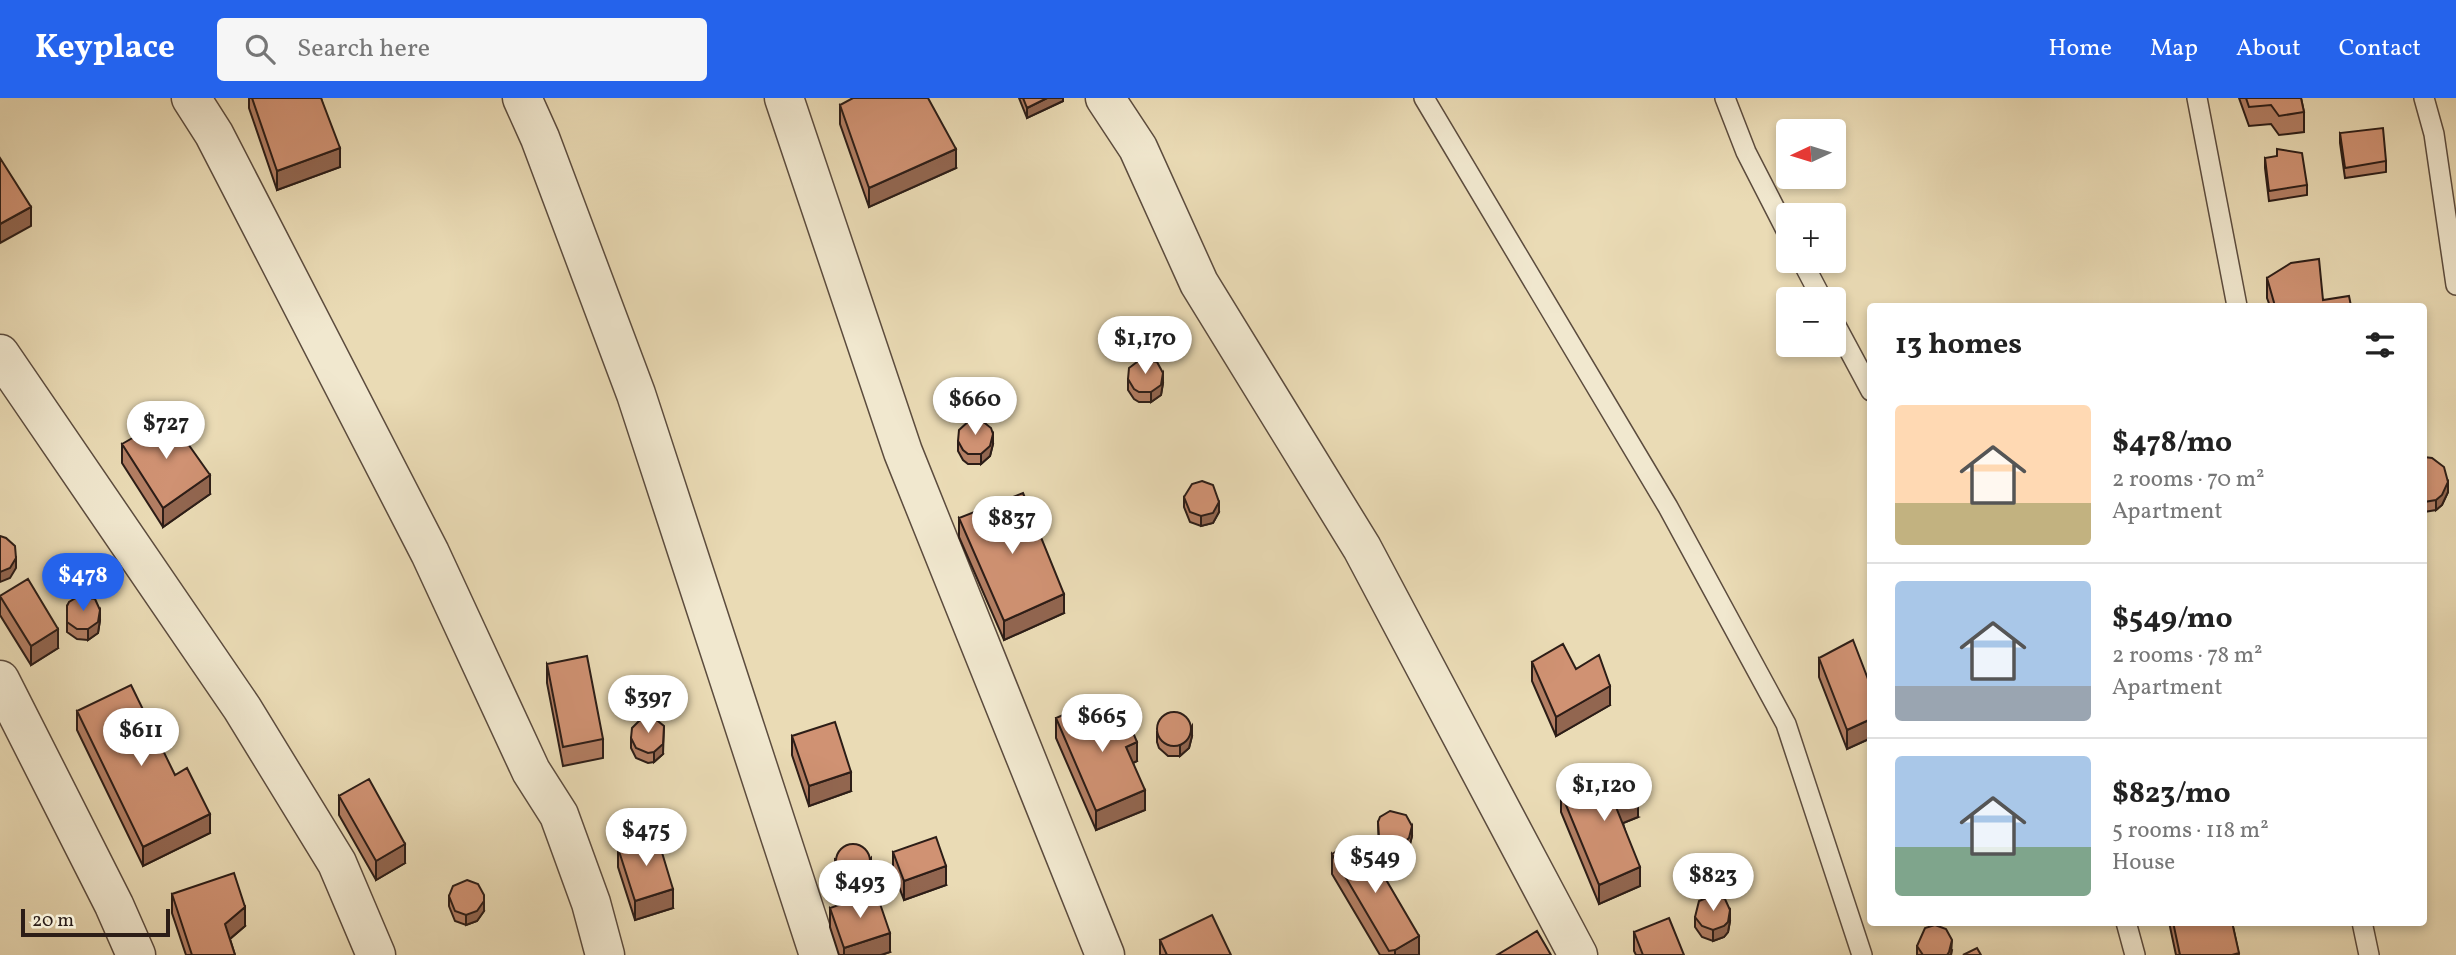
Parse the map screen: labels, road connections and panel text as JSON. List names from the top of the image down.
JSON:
{
  "scale_bar": "20 m",
  "north": "left",
  "page": {
    "header": "Keyplace",
    "search": "Search here",
    "nav": [
      "Home",
      "Map",
      "About",
      "Contact"
    ],
    "map_buttons": ["+", "−"],
    "heading": "13 homes",
    "price": [
      "$1,170",
      "$660",
      "$727",
      "$837",
      "$478",
      "$397",
      "$665",
      "$611",
      "$1,120",
      "$475",
      "$549",
      "$823",
      "$493"
    ],
    "list": [
      {
        "name": "$478/mo",
        "note": "2 rooms · 70 m² · Apartment"
      },
      {
        "name": "$549/mo",
        "note": "2 rooms · 78 m² · Apartment"
      },
      {
        "name": "$823/mo",
        "note": "5 rooms · 118 m² · House"
      }
    ],
    "scale": "20 m"
  }
}
